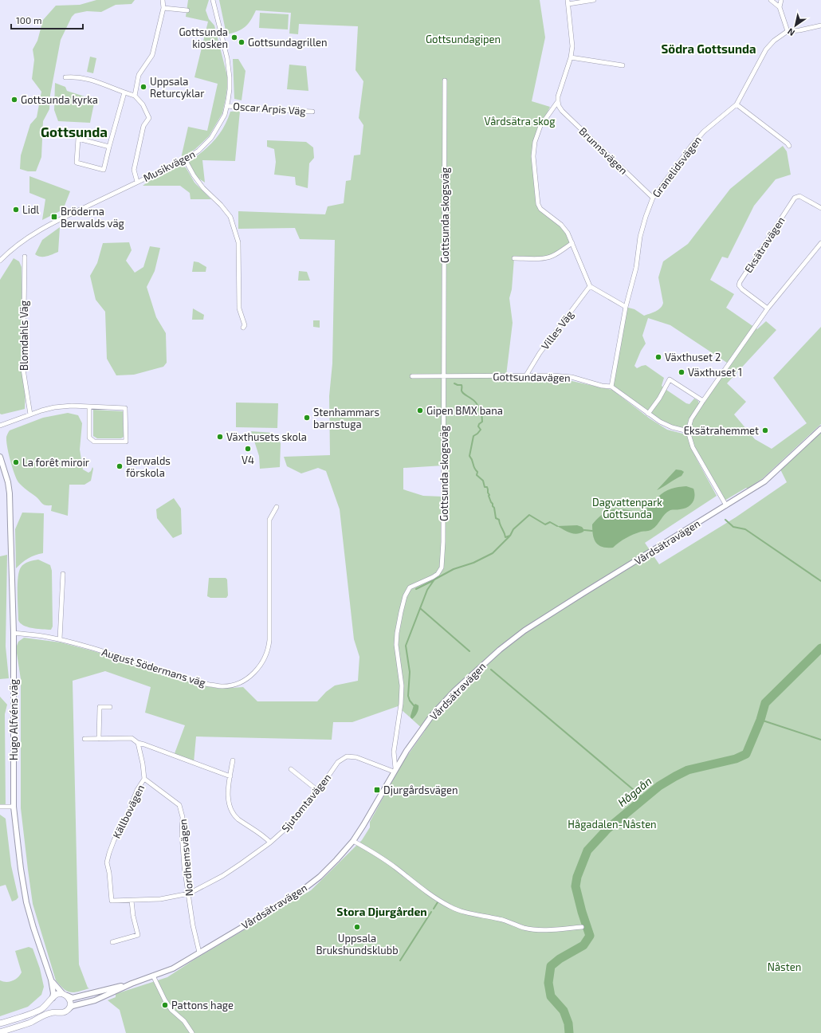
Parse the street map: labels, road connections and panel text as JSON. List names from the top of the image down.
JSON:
{
  "streets": {
    "street": [
      "Oscar Arpis Väg",
      "Brunnsvägen",
      "Musikvägen",
      "Granelidsvägen",
      "Gottsunda skogsväg",
      "Eksätravägen",
      "Villes Väg",
      "Blomdahls Väg",
      "Gottsundavägen",
      "Vårdsätravägen",
      "August Södermans väg",
      "Hugo Alfvéns väg",
      "Sjutomtavägen",
      "Källbovägen",
      "Nordhemsvägen"
    ]
  },
  "crossings": [
    ["Oscar Arpis Väg", "Musikvägen"],
    ["Brunnsvägen", "Granelidsvägen"],
    ["Granelidsvägen", "Gottsundavägen"],
    ["Gottsunda skogsväg", "Gottsundavägen"],
    ["Gottsunda skogsväg", "Vårdsätravägen"],
    ["Gottsunda skogsväg", "Sjutomtavägen"],
    ["Villes Väg", "Gottsundavägen"],
    ["Vårdsätravägen", "Hugo Alfvéns väg"],
    ["Vårdsätravägen", "Sjutomtavägen"],
    ["Vårdsätravägen", "Nordhemsvägen"],
    ["August Södermans väg", "Hugo Alfvéns väg"],
    ["Sjutomtavägen", "Källbovägen"],
    ["Sjutomtavägen", "Nordhemsvägen"],
    ["Källbovägen", "Nordhemsvägen"]
  ],
  "districts": ["Södra Gottsunda", "Gottsunda", "Stora Djurgården"],
  "water": ["Hågaån"],
  "parks": [
    "Gottsundagipen",
    "Vårdsätra skog",
    "Dagvattenpark Gottsunda",
    "Hågadalen-Nåsten",
    "Nåsten"
  ],
  "places": {
    "other": [
      "Gottsunda kiosken",
      "Gottsundagrillen",
      "Uppsala Returcyklar",
      "Gottsunda kyrka",
      "Lidl",
      "Växthuset 2",
      "Växthuset 1",
      "Gipen BMX bana",
      "Stenhammars barnstuga",
      "Eksätrahemmet",
      "Växthusets skola",
      "V4",
      "La forêt miroir",
      "Berwalds förskola",
      "Uppsala Brukshundsklubb",
      "Pattons hage"
    ],
    "transit": ["Bröderna Berwalds väg", "Djurgårdsvägen"]
  },
  "scale_bar": "100 m",
  "north": "bottom left"
}
